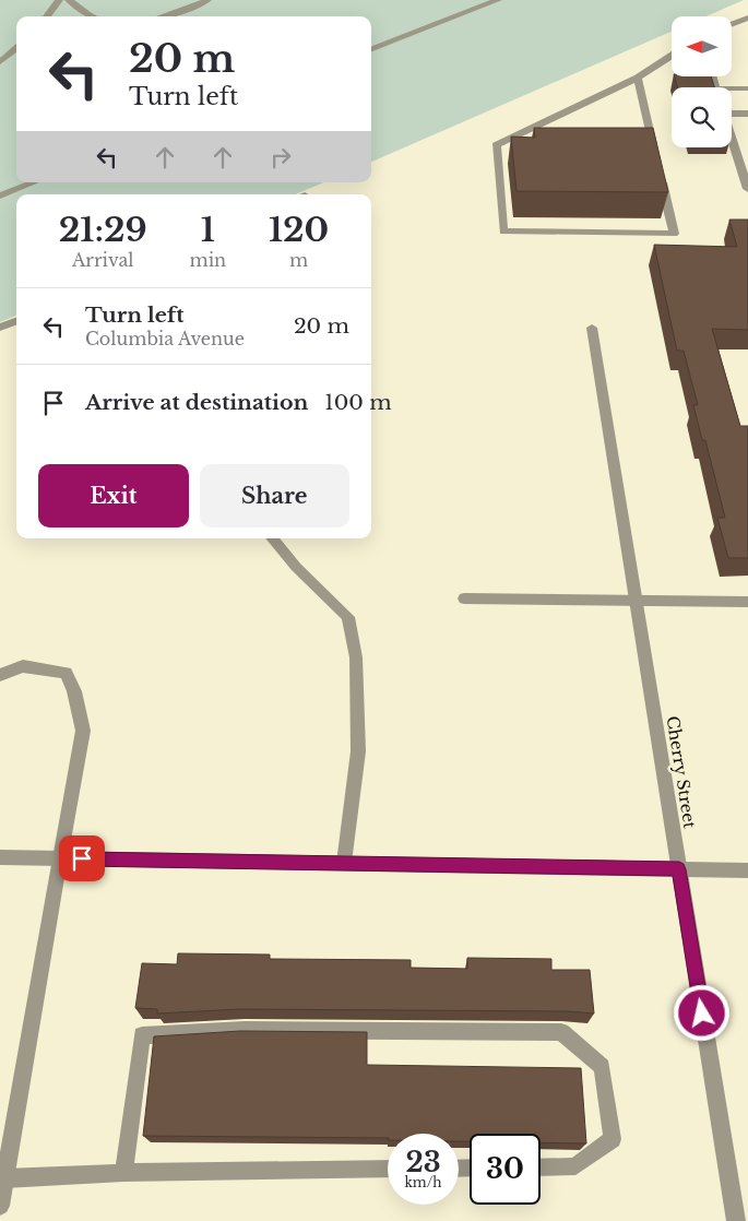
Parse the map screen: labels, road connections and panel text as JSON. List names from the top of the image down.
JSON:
{
  "streets": {
    "street": ["Cherry Street"]
  },
  "north": "left",
  "page": {
    "turn": ["20 m", "Turn left"],
    "eta": [
      "21:29",
      "Arrival",
      "1",
      "min",
      "120",
      "m"
    ],
    "list": [
      {
        "name": "Turn left",
        "note": "Columbia Avenue",
        "value": "20 m"
      },
      {
        "name": "Arrive at destination",
        "value": "100 m"
      }
    ],
    "buttons": ["Exit", "Share"],
    "speed": "23 km/h",
    "limit": "30"
  }
}
